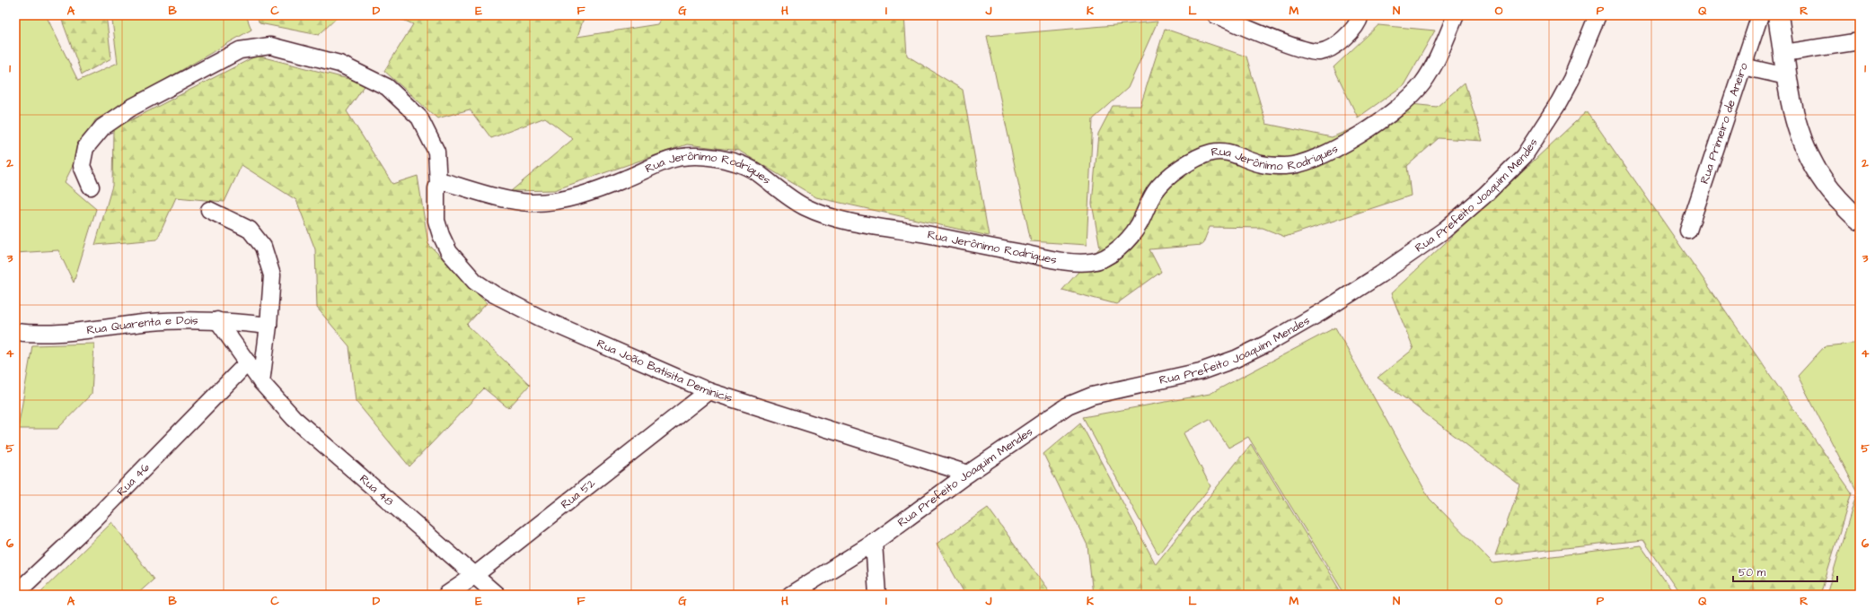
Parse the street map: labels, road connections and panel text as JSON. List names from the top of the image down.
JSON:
{
  "streets": {
    "street": [
      "Rua Primeiro de Aneiro",
      "Rua Jerônimo Rodrigues",
      "Rua Prefeito Joaquim Mendes",
      "Rua Quarenta e Dois",
      "Rua João Batisita Deminicis",
      "Rua 46",
      "Rua 48",
      "Rua 52"
    ]
  },
  "crossings": [
    ["Rua Jerônimo Rodrigues", "Rua João Batisita Deminicis"],
    ["Rua Prefeito Joaquim Mendes", "Rua João Batisita Deminicis"],
    ["Rua Quarenta e Dois", "Rua 48"],
    ["Rua João Batisita Deminicis", "Rua 52"],
    ["Rua 46", "Rua 48"],
    ["Rua 48", "Rua 52"]
  ],
  "scale_bar": "50 m",
  "grid": {
    "columns": [
      "A",
      "B",
      "C",
      "D",
      "E",
      "F",
      "G",
      "H",
      "I",
      "J",
      "K",
      "L",
      "M",
      "N",
      "O",
      "P",
      "Q",
      "R"
    ],
    "rows": [
      "1",
      "2",
      "3",
      "4",
      "5",
      "6"
    ]
  }
}
